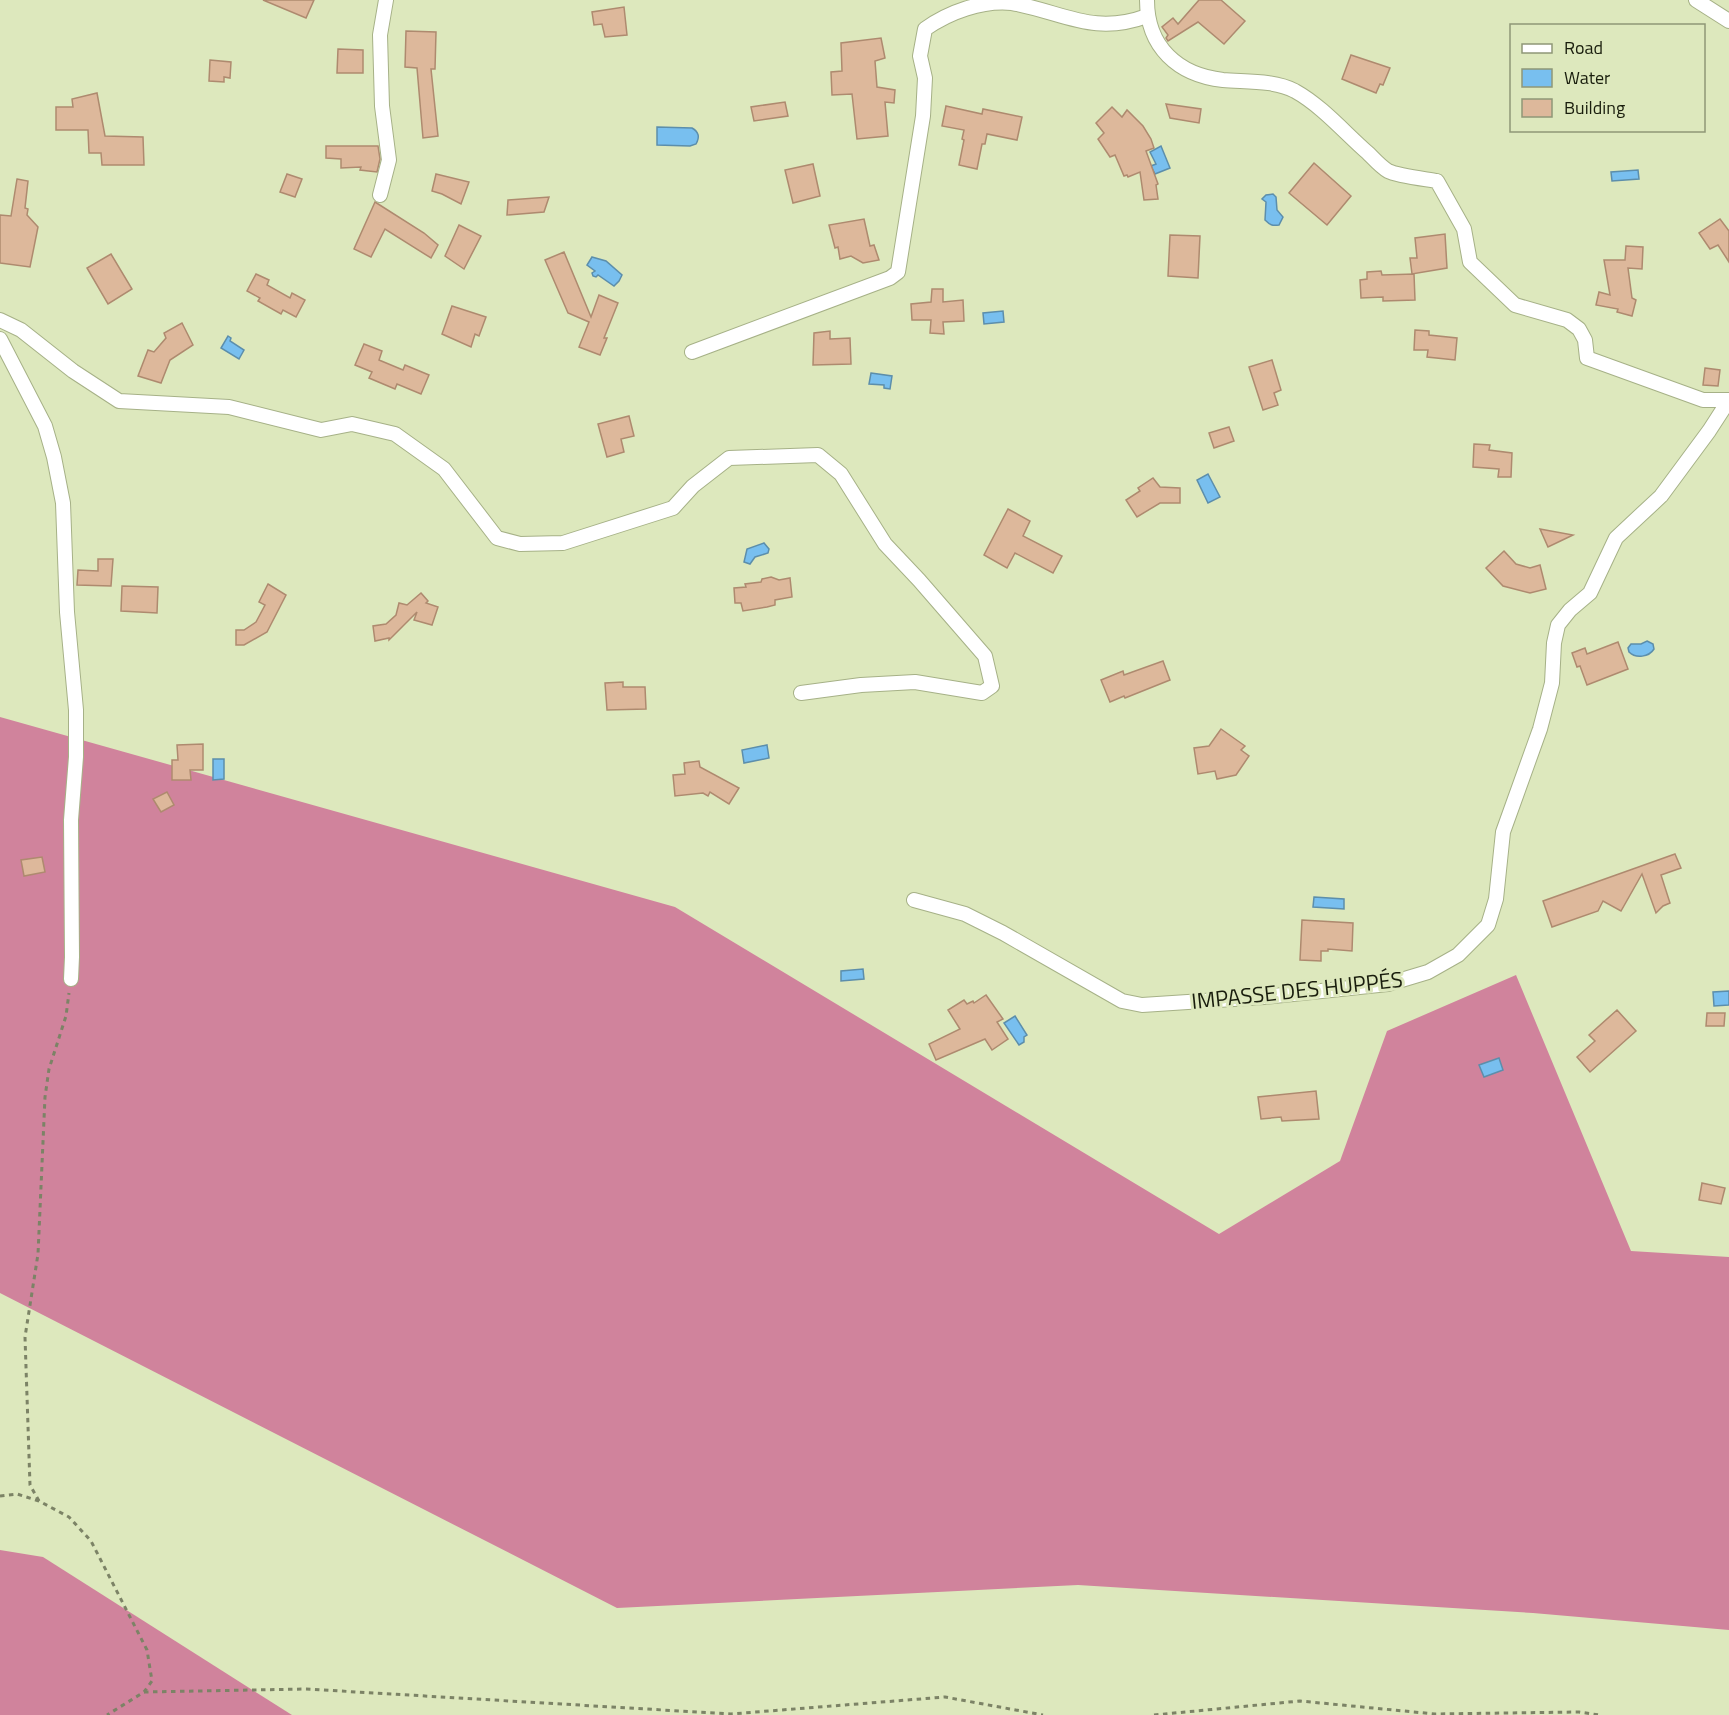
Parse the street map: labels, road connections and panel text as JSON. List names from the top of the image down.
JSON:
{
  "streets": {
    "street": ["IMPASSE DES HUPPÉS"]
  },
  "legend": ["Road", "Water", "Building"]
}
